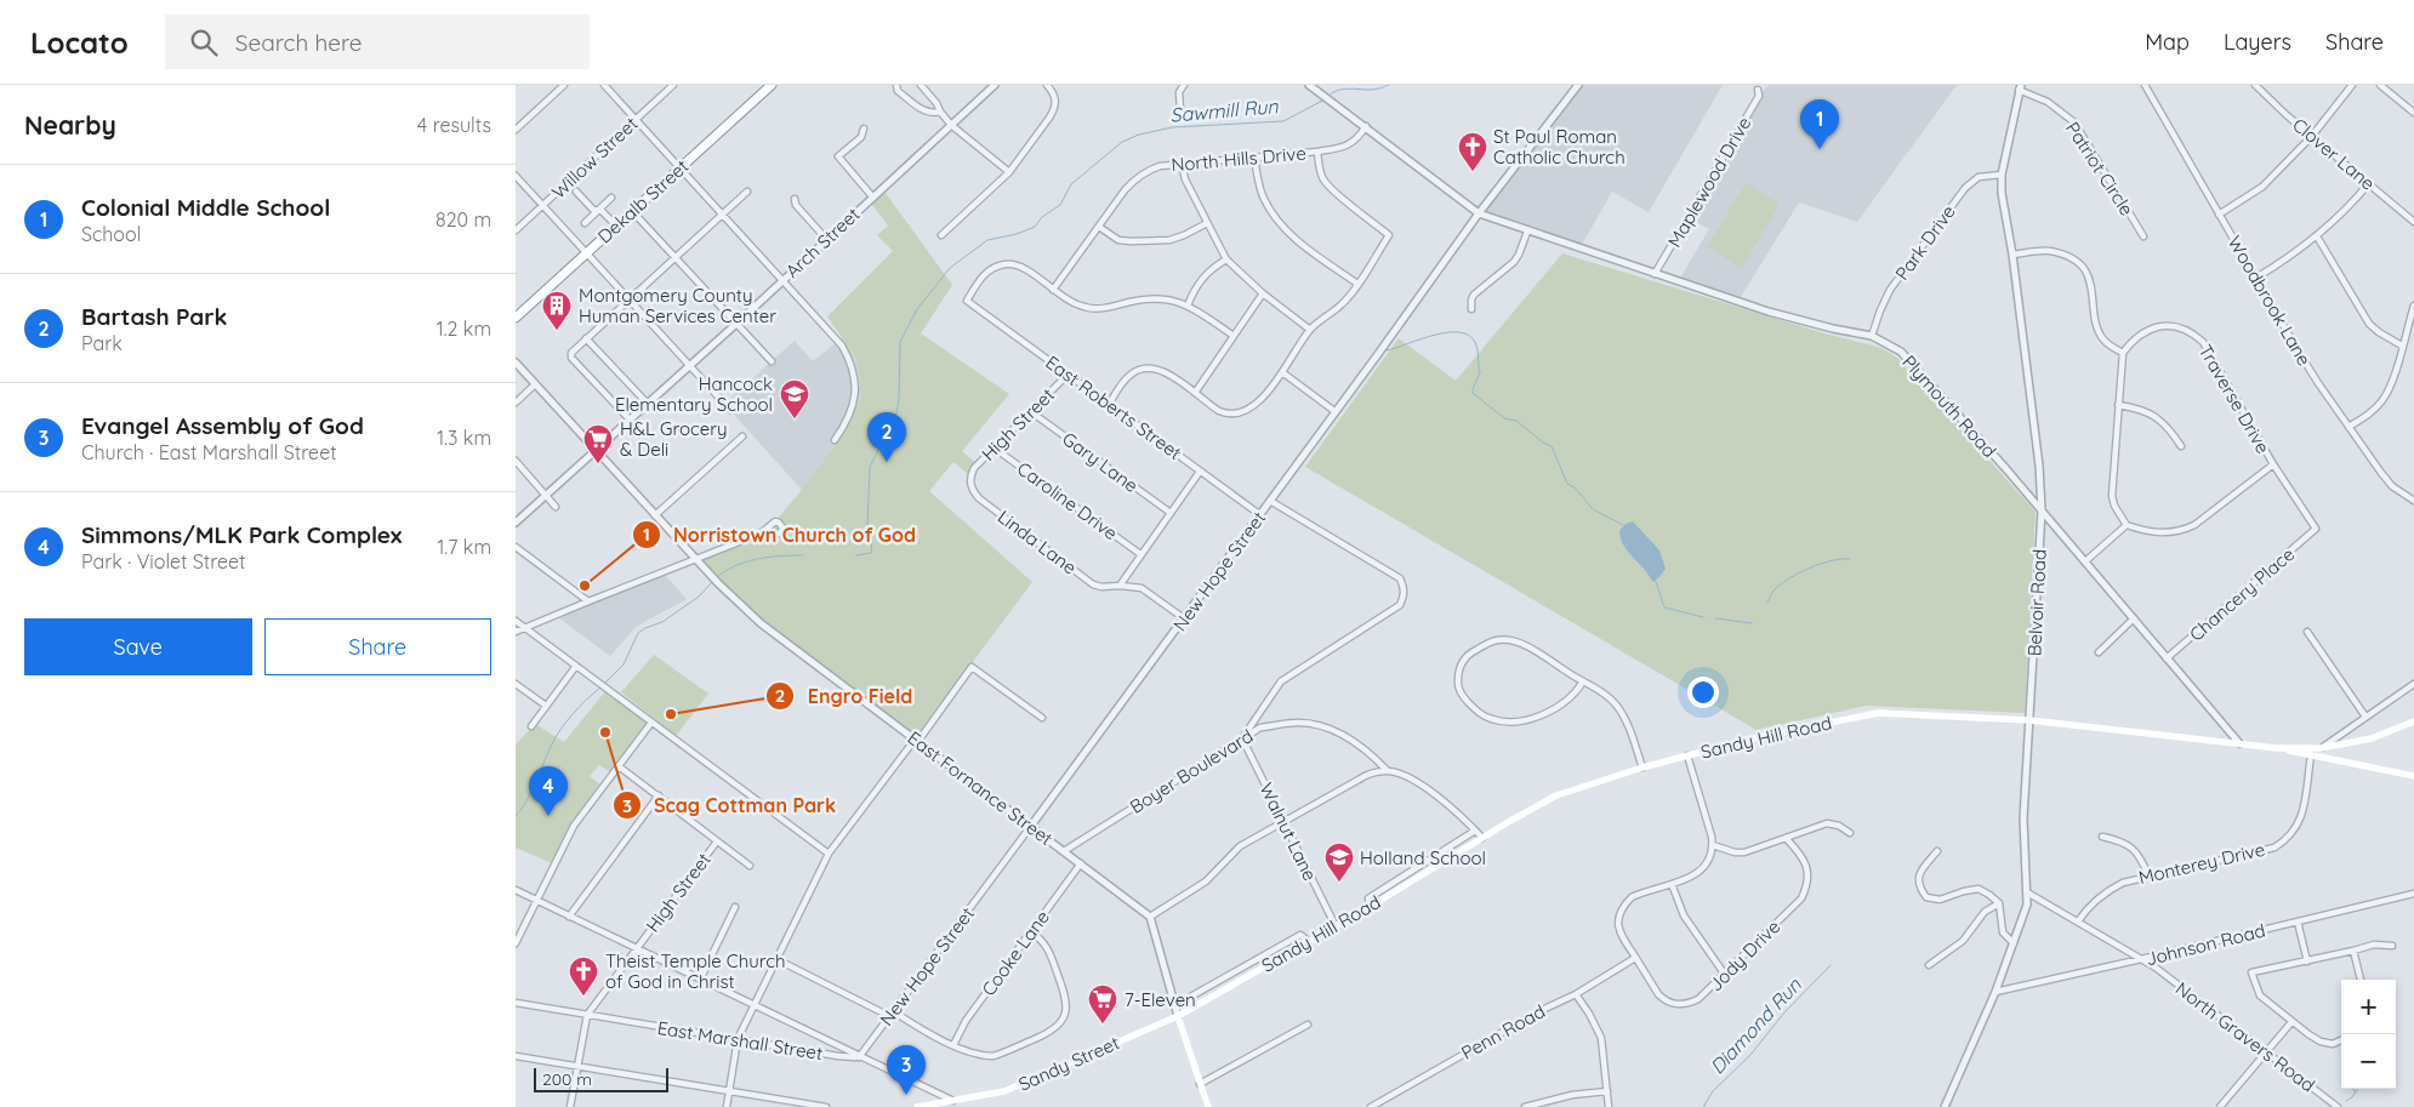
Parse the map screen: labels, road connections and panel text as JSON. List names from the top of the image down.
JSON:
{
  "streets": {
    "highway": ["Dekalb Street"],
    "main road": ["Sandy Hill Road", "Sandy Street"],
    "street": [
      "Clover Lane",
      "Willow Street",
      "North Hills Drive",
      "Patriot Circle",
      "Maplewood Drive",
      "Arch Street",
      "Park Drive",
      "Woodbrook Lane",
      "Traverse Drive",
      "Plymouth Road",
      "East Roberts Street",
      "High Street",
      "Gary Lane",
      "Caroline Drive",
      "Linda Lane",
      "New Hope Street",
      "Chancery Place",
      "Belvoir Road",
      "Boyer Boulevard",
      "East Fornance Street",
      "Walnut Lane",
      "Monterey Drive",
      "Johnson Road",
      "Cooke Lane",
      "Jody Drive",
      "Penn Road",
      "North Gravers Road",
      "East Marshall Street"
    ]
  },
  "crossings": [
    ["North Hills Drive", "Plymouth Road"],
    ["North Hills Drive", "East Roberts Street"],
    ["Patriot Circle", "Belvoir Road"],
    ["Maplewood Drive", "Plymouth Road"],
    ["Arch Street", "East Fornance Street"],
    ["Park Drive", "Plymouth Road"],
    ["Park Drive", "Belvoir Road"],
    ["Traverse Drive", "Chancery Place"],
    ["Plymouth Road", "New Hope Street"],
    ["Plymouth Road", "Chancery Place"],
    ["Plymouth Road", "Belvoir Road"],
    ["Plymouth Road", "Sandy Hill Road"],
    ["East Roberts Street", "High Street"],
    ["East Roberts Street", "New Hope Street"],
    ["High Street", "Gary Lane"],
    ["High Street", "Caroline Drive"],
    ["High Street", "Linda Lane"],
    ["High Street", "East Marshall Street"],
    ["Linda Lane", "New Hope Street"],
    ["New Hope Street", "East Fornance Street"],
    ["New Hope Street", "East Marshall Street"],
    ["Belvoir Road", "Sandy Hill Road"],
    ["Belvoir Road", "Johnson Road"],
    ["Belvoir Road", "North Gravers Road"],
    ["Sandy Hill Road", "Walnut Lane"],
    ["Sandy Hill Road", "Sandy Street"],
    ["Boyer Boulevard", "East Fornance Street"],
    ["Boyer Boulevard", "Walnut Lane"],
    ["East Fornance Street", "Cooke Lane"],
    ["Monterey Drive", "North Gravers Road"],
    ["Johnson Road", "North Gravers Road"],
    ["Jody Drive", "Penn Road"],
    ["East Marshall Street", "Sandy Street"]
  ],
  "water": ["Sawmill Run", "Diamond Run"],
  "places": {
    "church": ["St Paul Roman Catholic Church", "Theist Temple Church of God in Christ"],
    "building": ["Montgomery County Human Services Center"],
    "school or university": ["Hancock Elementary School", "Holland School"],
    "supermarket": ["H&L Grocery & Deli", "7-Eleven"],
    "other": ["Norristown Church of God", "Engro Field", "Scag Cottman Park"]
  },
  "scale_bar": "200 m",
  "page": {
    "header": "Locato",
    "search": "Search here",
    "nav": ["Map", "Layers", "Share"],
    "heading": ["Nearby", "4 results"],
    "pins": [
      "1",
      "2",
      "4",
      "3"
    ],
    "list": [
      {
        "mark": "1",
        "name": "Colonial Middle School",
        "note": "School",
        "value": "820 m"
      },
      {
        "mark": "2",
        "name": "Bartash Park",
        "note": "Park",
        "value": "1.2 km"
      },
      {
        "mark": "3",
        "name": "Evangel Assembly of God",
        "note": "Church · East Marshall Street",
        "value": "1.3 km"
      },
      {
        "mark": "4",
        "name": "Simmons/MLK Park Complex",
        "note": "Park · Violet Street",
        "value": "1.7 km"
      }
    ],
    "buttons": ["Save", "Share"],
    "map_buttons": ["+", "−"],
    "scale": "200 m"
  }
}
